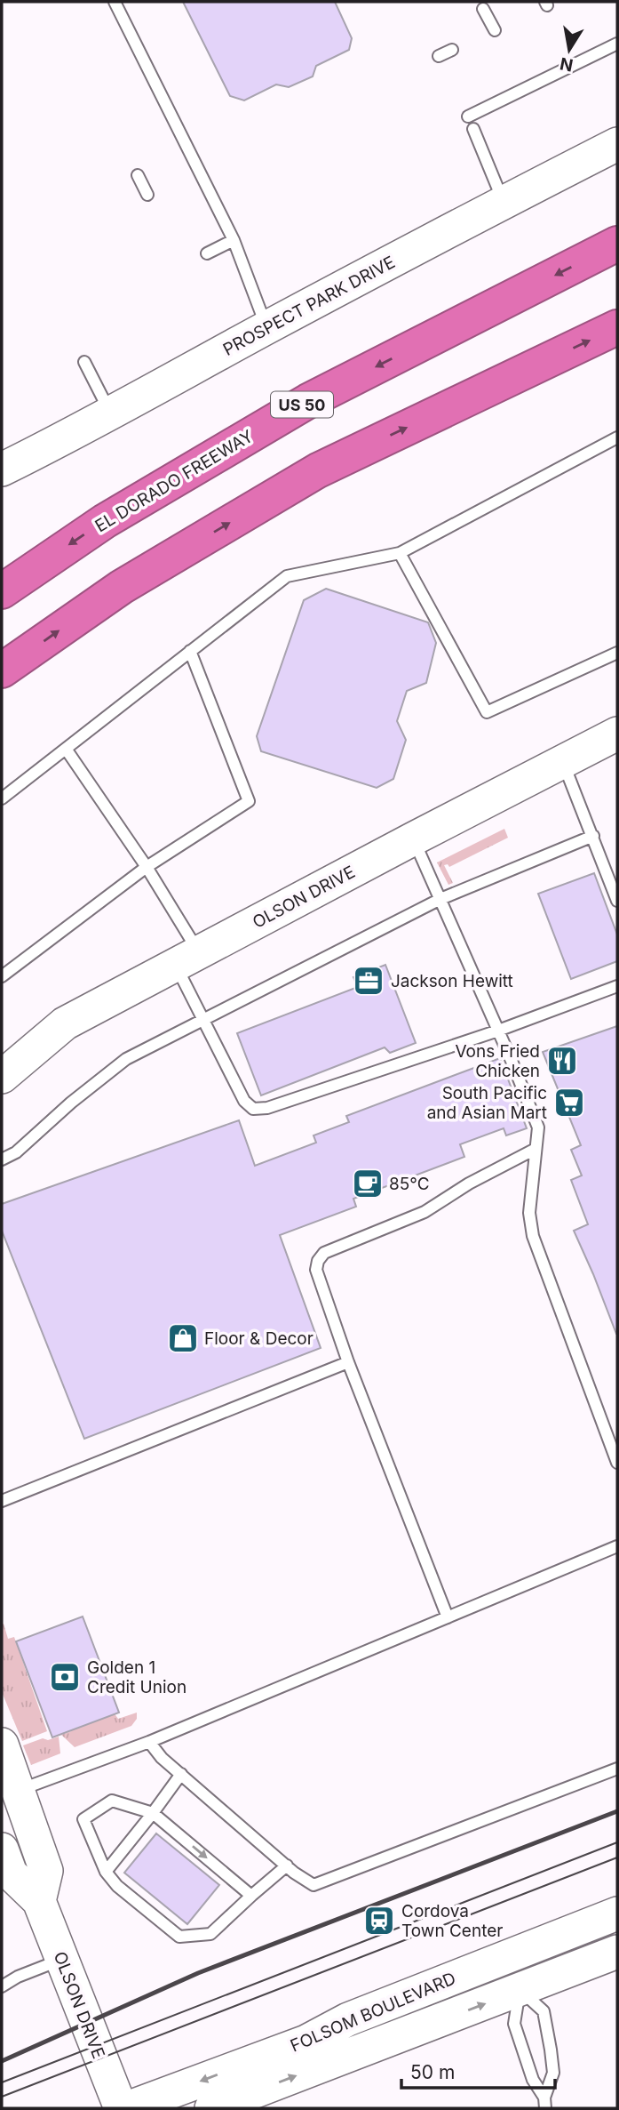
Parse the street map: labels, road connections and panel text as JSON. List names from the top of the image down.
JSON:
{
  "streets": {
    "highway": ["US 50", "EL DORADO FREEWAY"],
    "street": ["PROSPECT PARK DRIVE", "OLSON DRIVE", "FOLSOM BOULEVARD"]
  },
  "places": {
    "office": ["Jackson Hewitt"],
    "restaurant": ["Vons Fried Chicken"],
    "supermarket": ["South Pacific and Asian Mart"],
    "cafe": ["85°C"],
    "shop": ["Floor & Decor"],
    "bank": ["Golden 1 Credit Union"],
    "station": ["Cordova Town Center"]
  },
  "scale_bar": "50 m",
  "north": "bottom"
}
